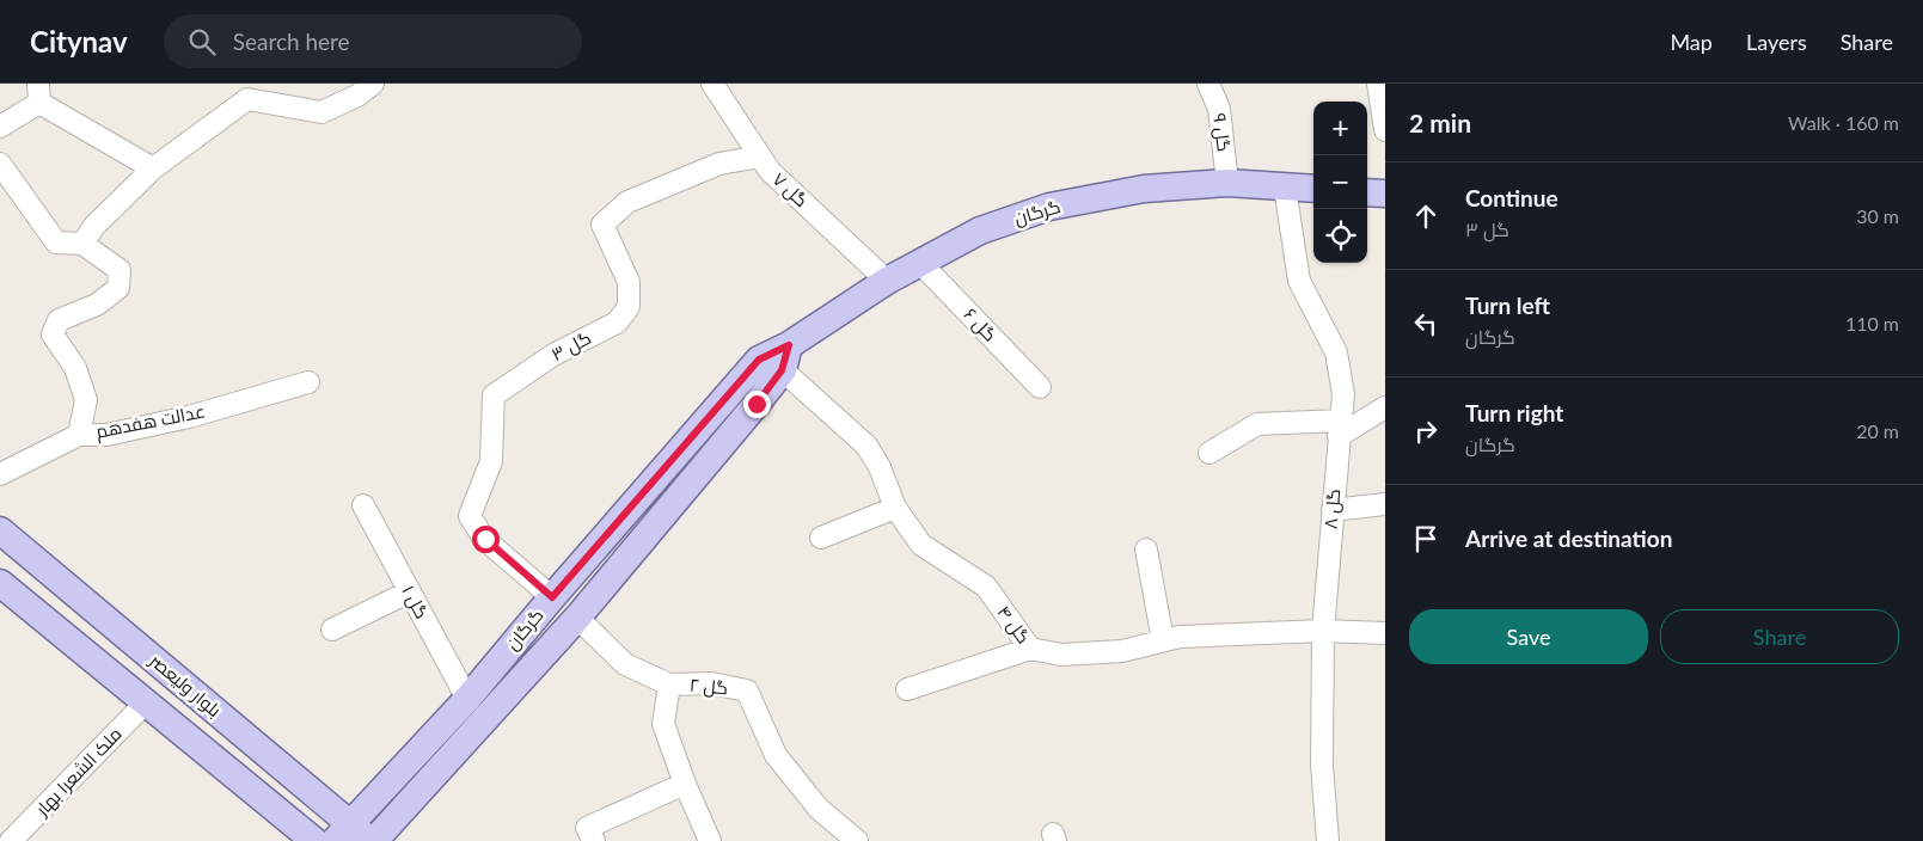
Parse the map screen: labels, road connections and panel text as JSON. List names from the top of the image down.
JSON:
{
  "streets": {
    "main road": ["گرگان", "بلوار ولیعصر"],
    "street": [
      "گل ۹",
      "گل ۷",
      "گل ۶",
      "گل ۳",
      "عدالت هفدهم",
      "گل ۸",
      "گل ۱",
      "گل ۴",
      "گل ۲",
      "ملک الشعرا بهار"
    ]
  },
  "crossings": [
    ["گل ۹", "گرگان"],
    ["گل ۷", "گرگان"],
    ["گل ۷", "گل ۳"],
    ["گرگان", "گل ۶"],
    ["گرگان", "گل ۳"],
    ["گرگان", "گل ۸"],
    ["گرگان", "گل ۱"],
    ["گرگان", "گل ۴"],
    ["گرگان", "بلوار ولیعصر"],
    ["گرگان", "گل ۲"],
    ["گل ۸", "گل ۴"]
  ],
  "page": {
    "header": "Citynav",
    "search": "Search here",
    "nav": ["Map", "Layers", "Share"],
    "heading": ["2 min", "Walk · 160 m"],
    "map_buttons": ["+", "−"],
    "list": [
      ["Continue", "گل ۳", "30 m"],
      ["Turn left", "گرگان", "110 m"],
      ["Turn right", "گرگان", "20 m"],
      "Arrive at destination"
    ],
    "buttons": ["Save", "Share"]
  }
}
